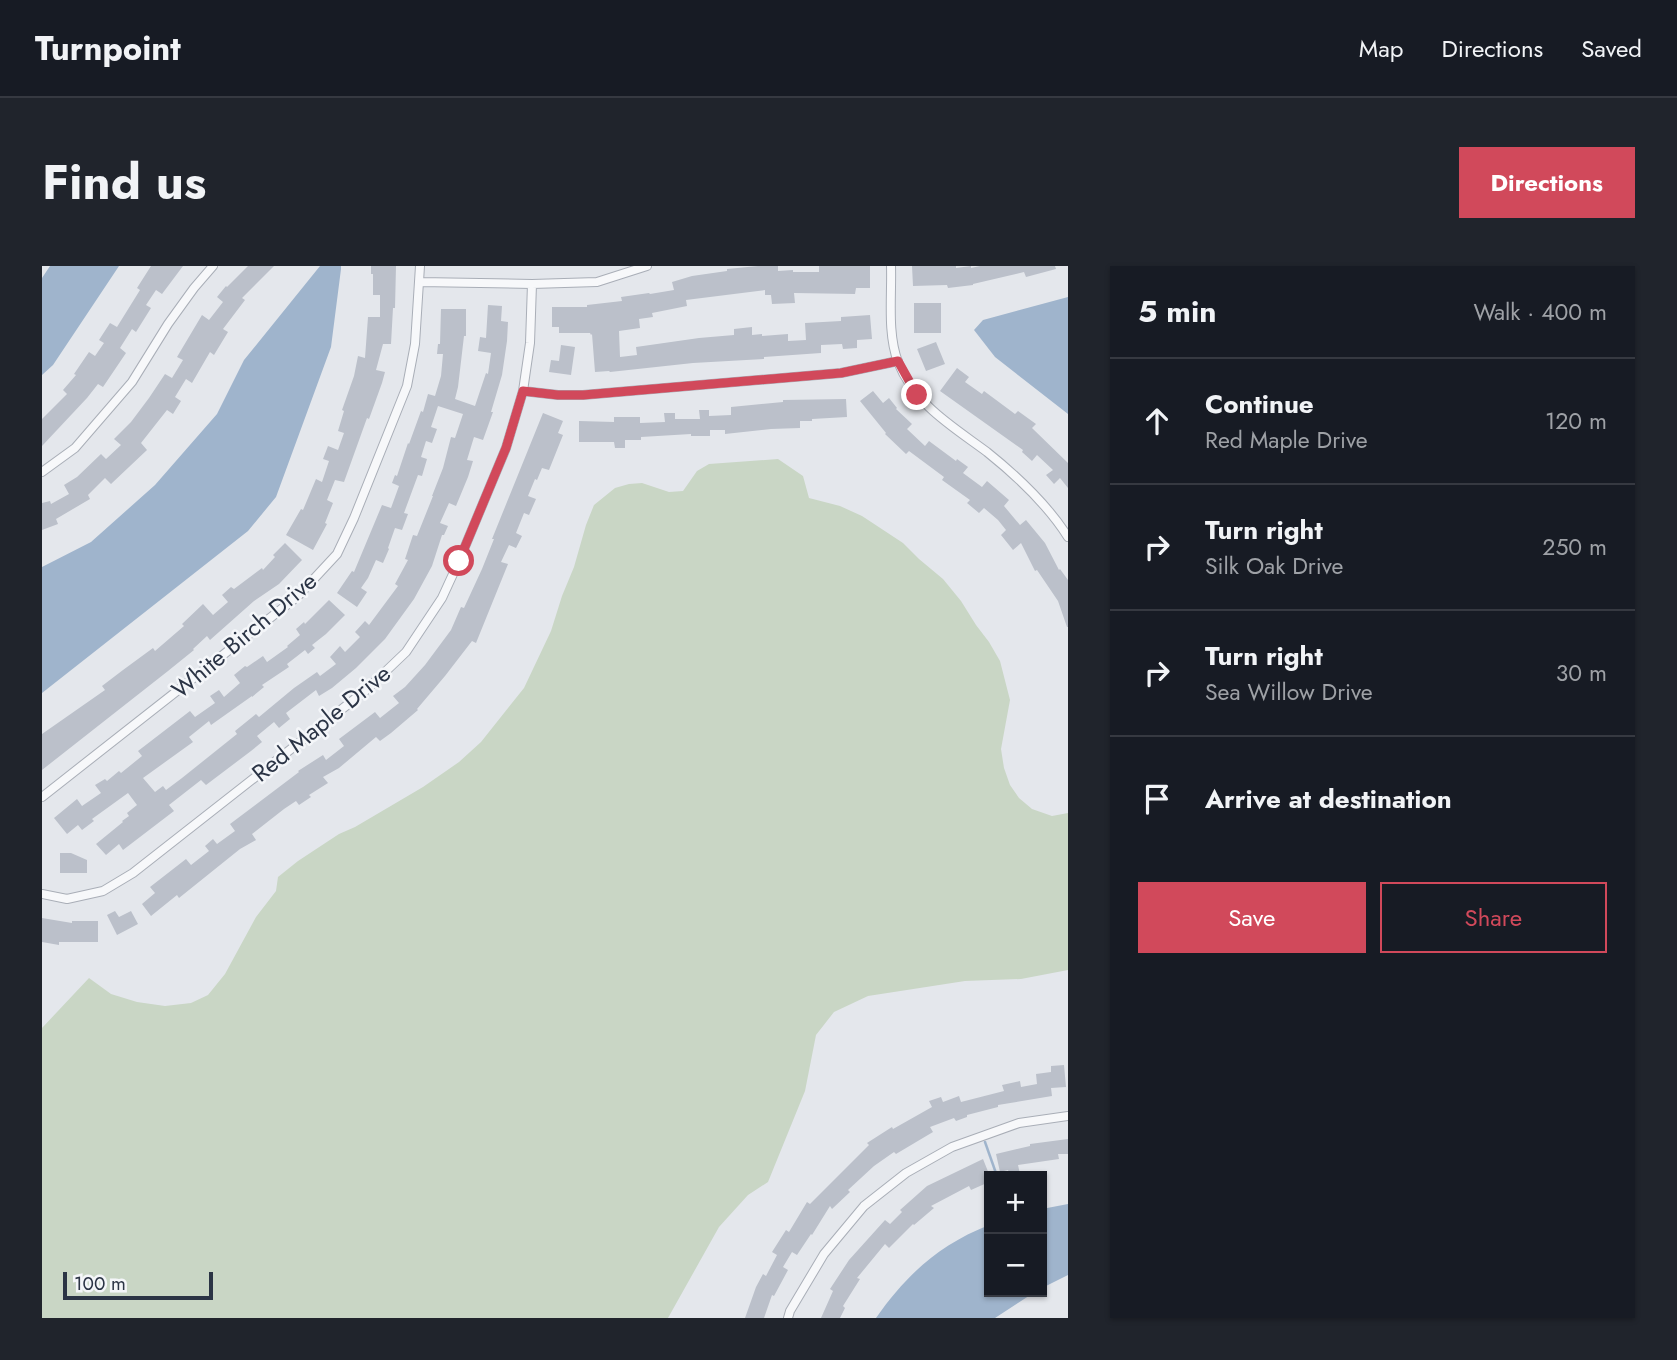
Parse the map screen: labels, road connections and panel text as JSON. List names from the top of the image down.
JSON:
{
  "streets": {
    "street": ["White Birch Drive", "Red Maple Drive"]
  },
  "scale_bar": "100 m",
  "page": {
    "header": "Turnpoint",
    "nav": ["Map", "Directions", "Saved"],
    "title": "Find us",
    "buttons": [
      "Directions",
      ["Save", "Share"]
    ],
    "heading": ["5 min", "Walk · 400 m"],
    "list": [
      ["Continue", "Red Maple Drive", "120 m"],
      ["Turn right", "Silk Oak Drive", "250 m"],
      ["Turn right", "Sea Willow Drive", "30 m"],
      "Arrive at destination"
    ],
    "map_buttons": ["+", "−"],
    "scale": "100 m"
  }
}
